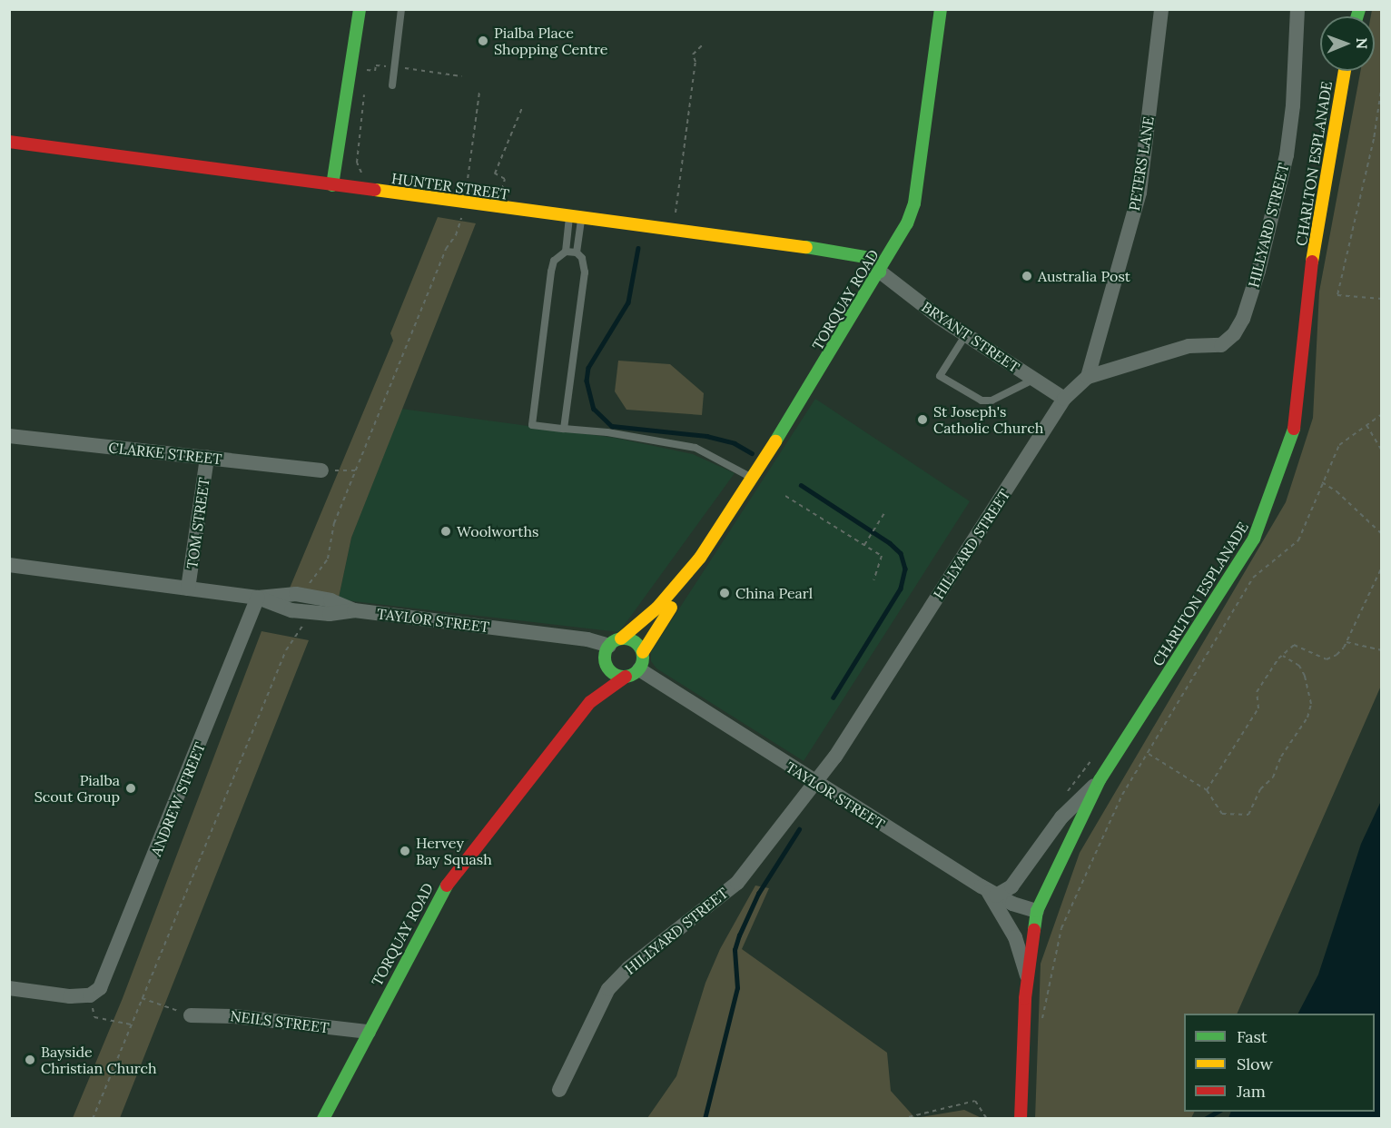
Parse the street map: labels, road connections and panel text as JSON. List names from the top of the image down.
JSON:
{
  "streets": {
    "street": [
      "PETERS LANE",
      "CHARLTON ESPLANADE",
      "HUNTER STREET",
      "HILLYARD STREET",
      "TORQUAY ROAD",
      "BRYANT STREET",
      "CLARKE STREET",
      "TOM STREET",
      "TAYLOR STREET",
      "ANDREW STREET",
      "NEILS STREET"
    ]
  },
  "crossings": [
    ["PETERS LANE", "HILLYARD STREET"],
    ["CHARLTON ESPLANADE", "TAYLOR STREET"],
    ["HUNTER STREET", "TORQUAY ROAD"],
    ["HUNTER STREET", "BRYANT STREET"],
    ["HILLYARD STREET", "BRYANT STREET"],
    ["HILLYARD STREET", "TAYLOR STREET"],
    ["TORQUAY ROAD", "BRYANT STREET"],
    ["TORQUAY ROAD", "TAYLOR STREET"],
    ["TORQUAY ROAD", "NEILS STREET"],
    ["CLARKE STREET", "TOM STREET"],
    ["TOM STREET", "TAYLOR STREET"],
    ["TAYLOR STREET", "ANDREW STREET"]
  ],
  "places": [
    "Pialba Place Shopping Centre",
    "Australia Post",
    "St Joseph's Catholic Church",
    "Woolworths",
    "China Pearl",
    "Pialba Scout Group",
    "Hervey Bay Squash",
    "Bayside Christian Church"
  ],
  "legend": ["Fast", "Slow", "Jam"],
  "north": "right"
}
